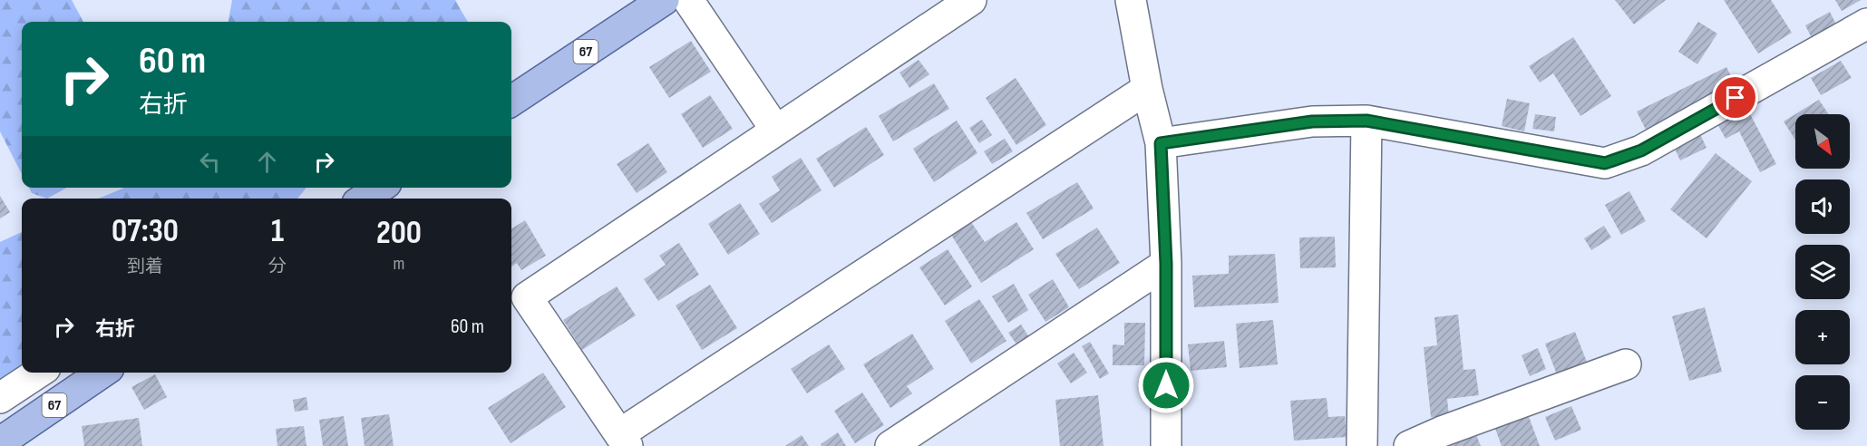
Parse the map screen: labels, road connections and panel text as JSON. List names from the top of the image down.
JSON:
{
  "streets": {
    "main road": ["67"]
  },
  "north": "bottom right",
  "page": {
    "turn": ["60 m", "右折"],
    "map_buttons": ["+", "−"],
    "eta": [
      "07:30",
      "到着",
      "1",
      "分",
      "200",
      "m"
    ],
    "list": [
      {
        "name": "右折",
        "value": "60 m"
      }
    ]
  }
}
